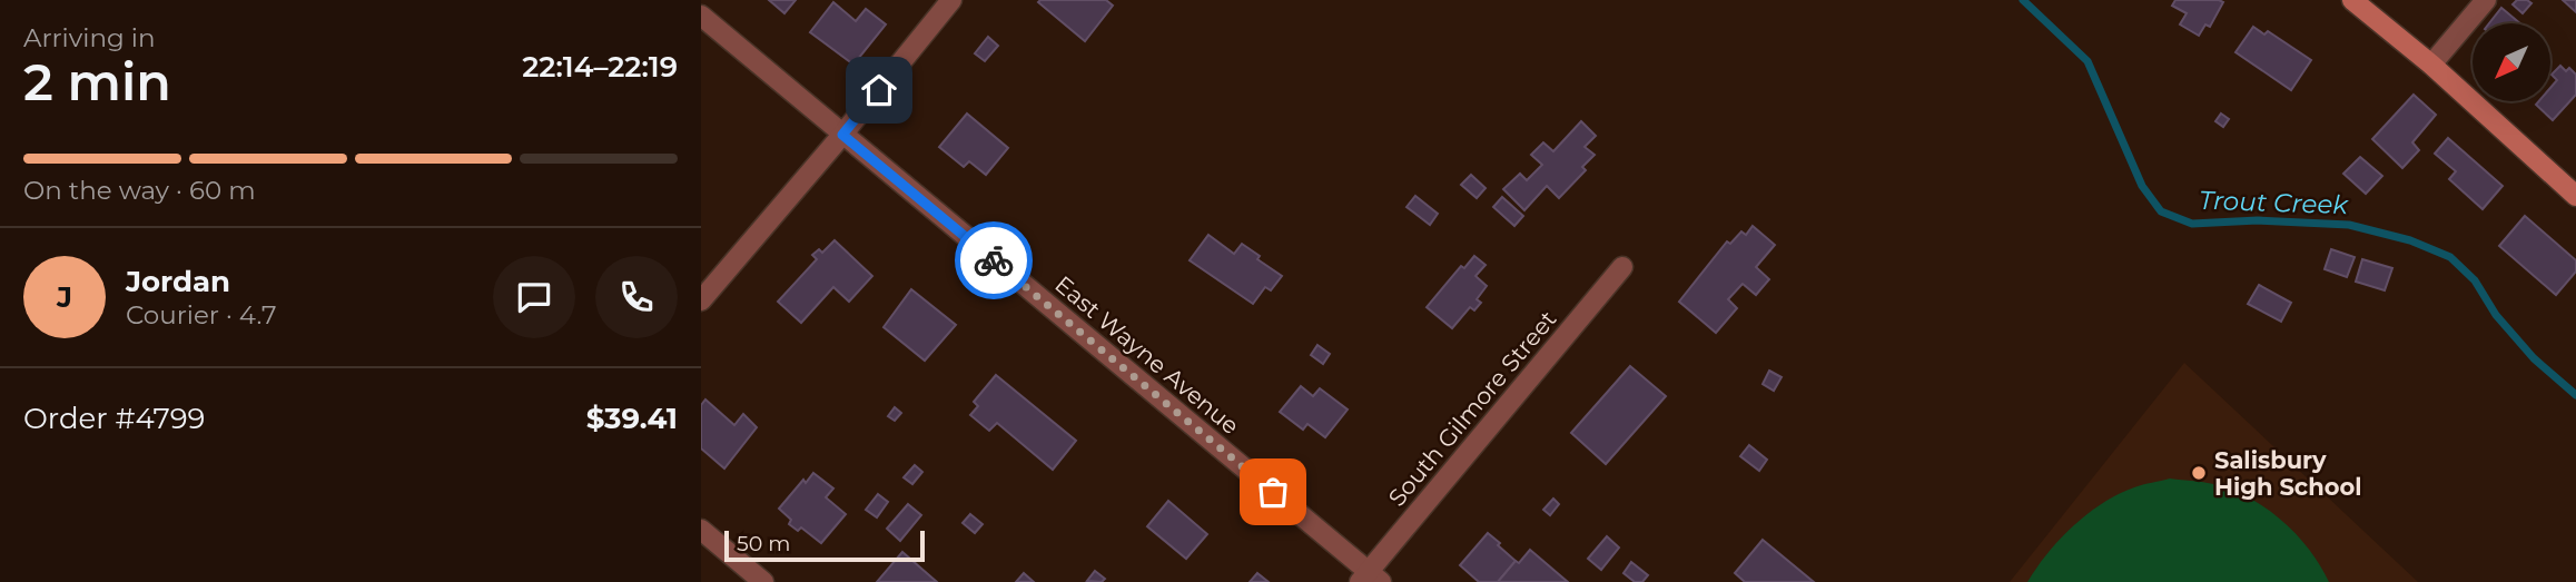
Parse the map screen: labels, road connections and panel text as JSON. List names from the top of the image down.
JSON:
{
  "streets": {
    "street": ["East Wayne Avenue", "South Gilmore Street"]
  },
  "crossings": [
    ["East Wayne Avenue", "South Gilmore Street"]
  ],
  "water": ["Trout Creek"],
  "places": ["Salisbury High School"],
  "scale_bar": "50 m",
  "north": "bottom left",
  "page": {
    "heading": ["2 min", "Arriving in", "22:14–22:19"],
    "panel": [
      "Jordan",
      "Courier · 4.7",
      "Order #4799",
      "$39.41"
    ],
    "bar": "On the way · 60 m",
    "round": "J",
    "scale": "50 m"
  }
}
